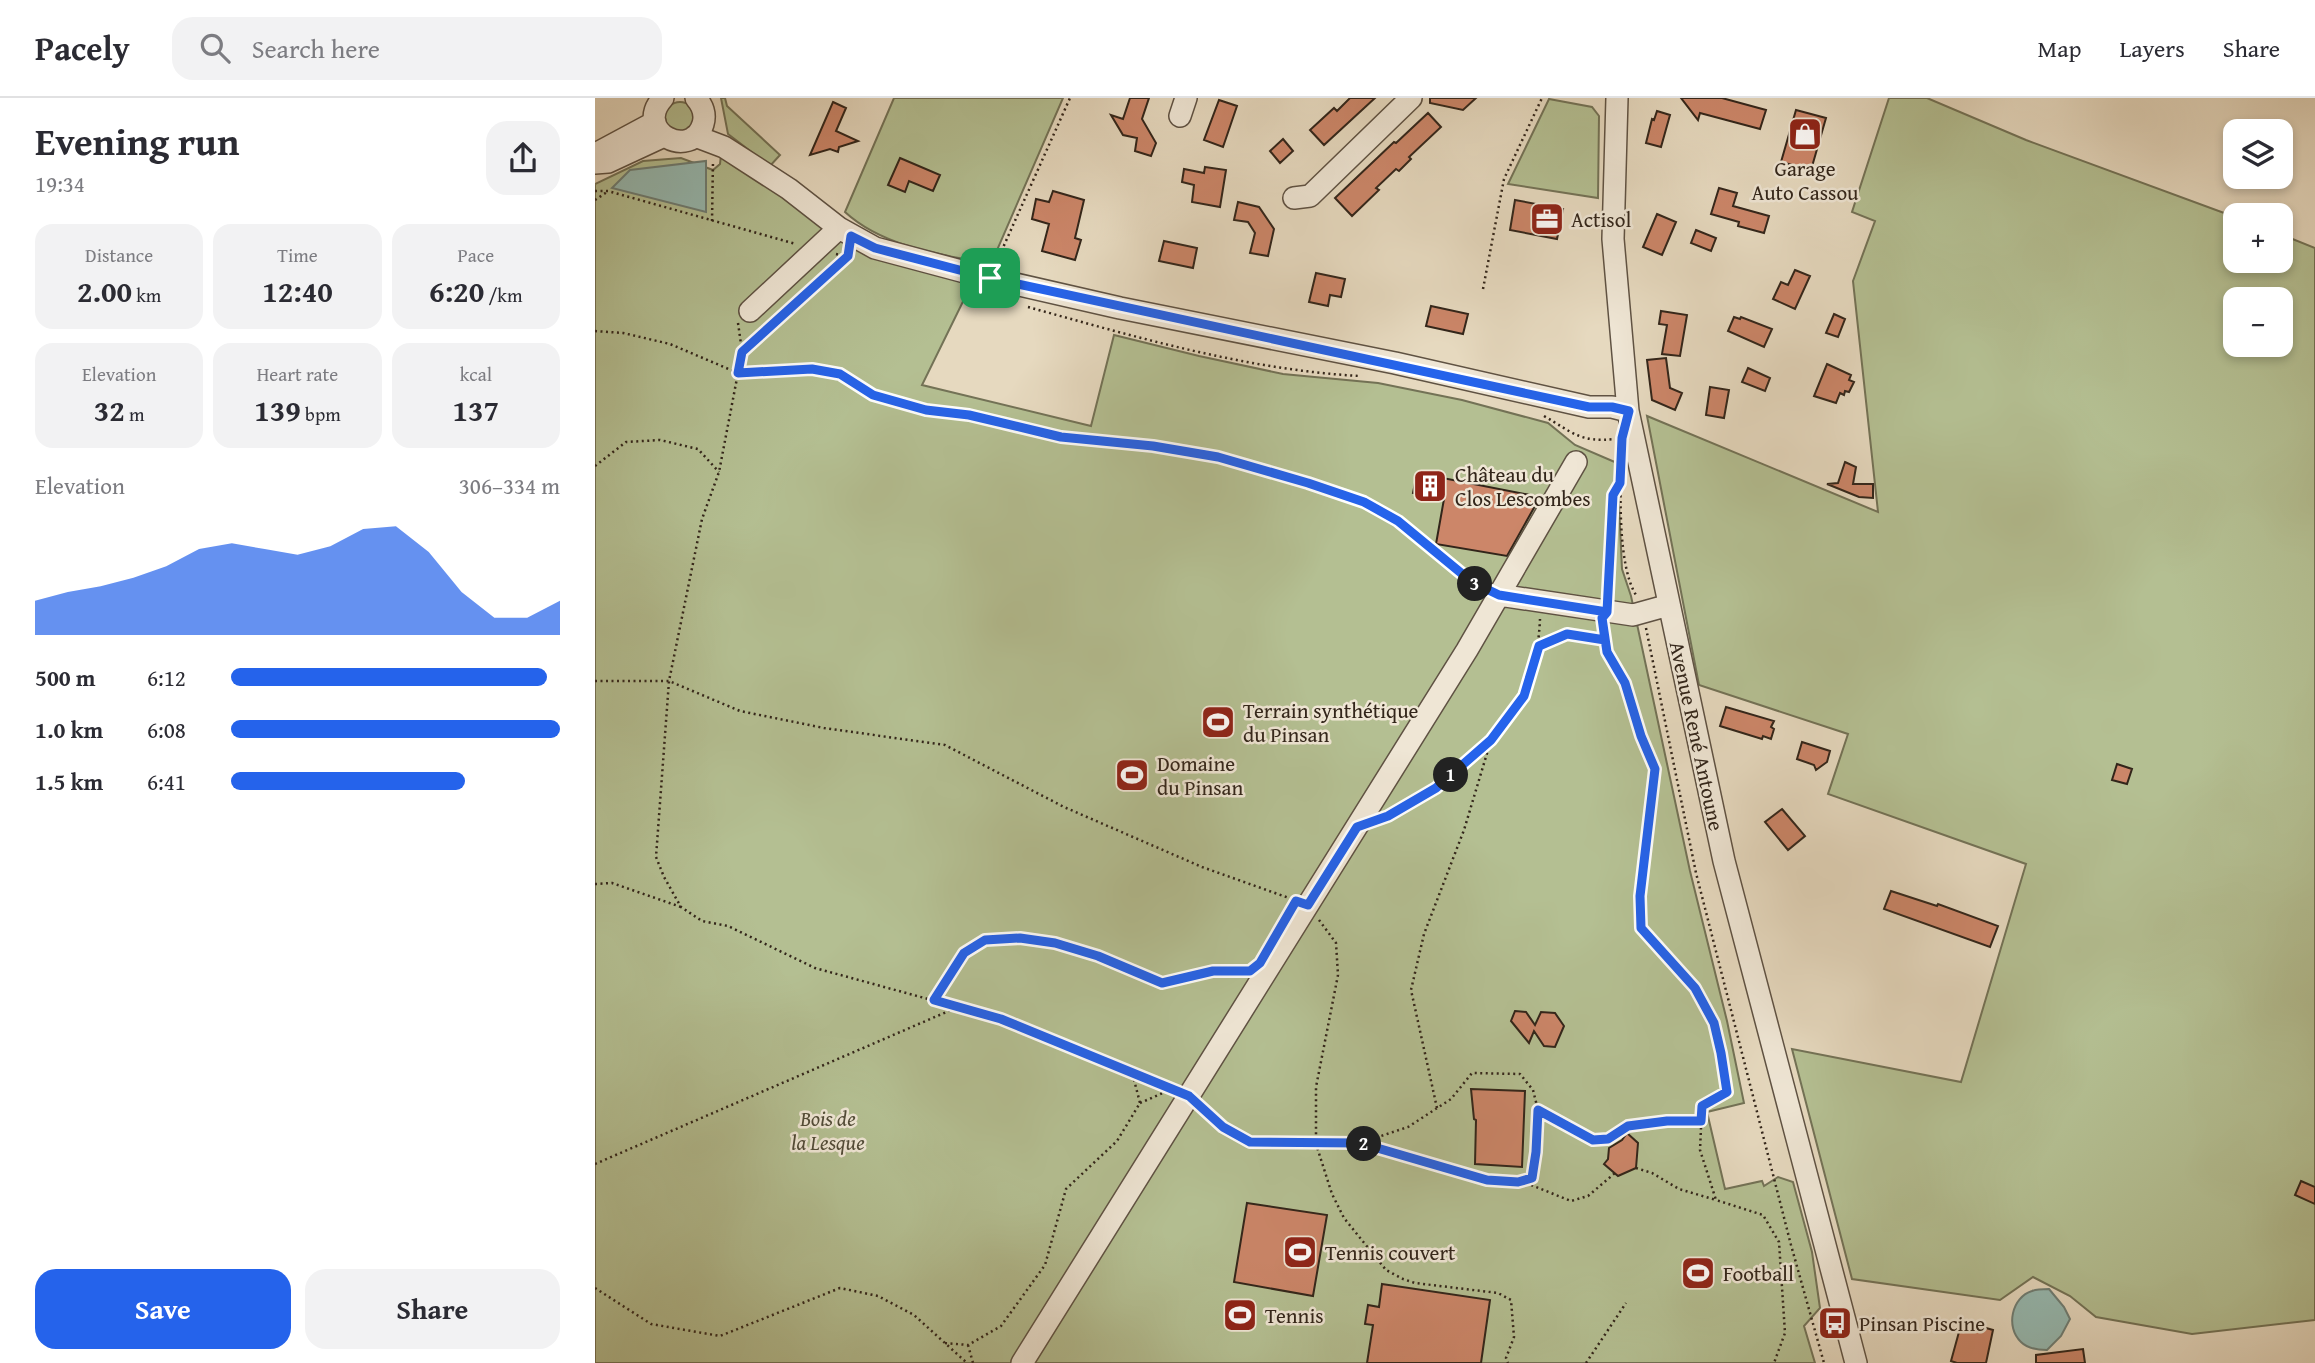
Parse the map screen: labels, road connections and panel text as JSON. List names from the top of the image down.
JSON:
{
  "streets": {
    "street": ["Avenue René Antoune"]
  },
  "parks": ["Bois de la Lesque"],
  "places": {
    "shop": ["Garage Auto Cassou"],
    "office": ["Actisol"],
    "building": ["Château du Clos Lescombes"],
    "sports": [
      "Terrain synthétique du Pinsan",
      "Domaine du Pinsan",
      "Tennis couvert",
      "Football",
      "Tennis"
    ],
    "bus stop": ["Pinsan Piscine"]
  },
  "page": {
    "header": "Pacely",
    "search": "Search here",
    "nav": ["Map", "Layers", "Share"],
    "heading": ["Evening run", "19:34"],
    "map_buttons": ["+", "−"],
    "stats": [
      ["Distance", "2.00 km"],
      ["Time", "12:40"],
      ["Pace", "6:20 /km"],
      ["Elevation", "32 m"],
      ["Heart rate", "139 bpm"],
      ["kcal", "137"]
    ],
    "chart": ["Elevation", "306–334 m"],
    "pins": ["3", "1", "2"],
    "list": [
      {
        "name": "500 m",
        "note": "6:12"
      },
      {
        "name": "1.0 km",
        "note": "6:08"
      },
      {
        "name": "1.5 km",
        "note": "6:41"
      }
    ],
    "buttons": ["Save", "Share"]
  }
}
